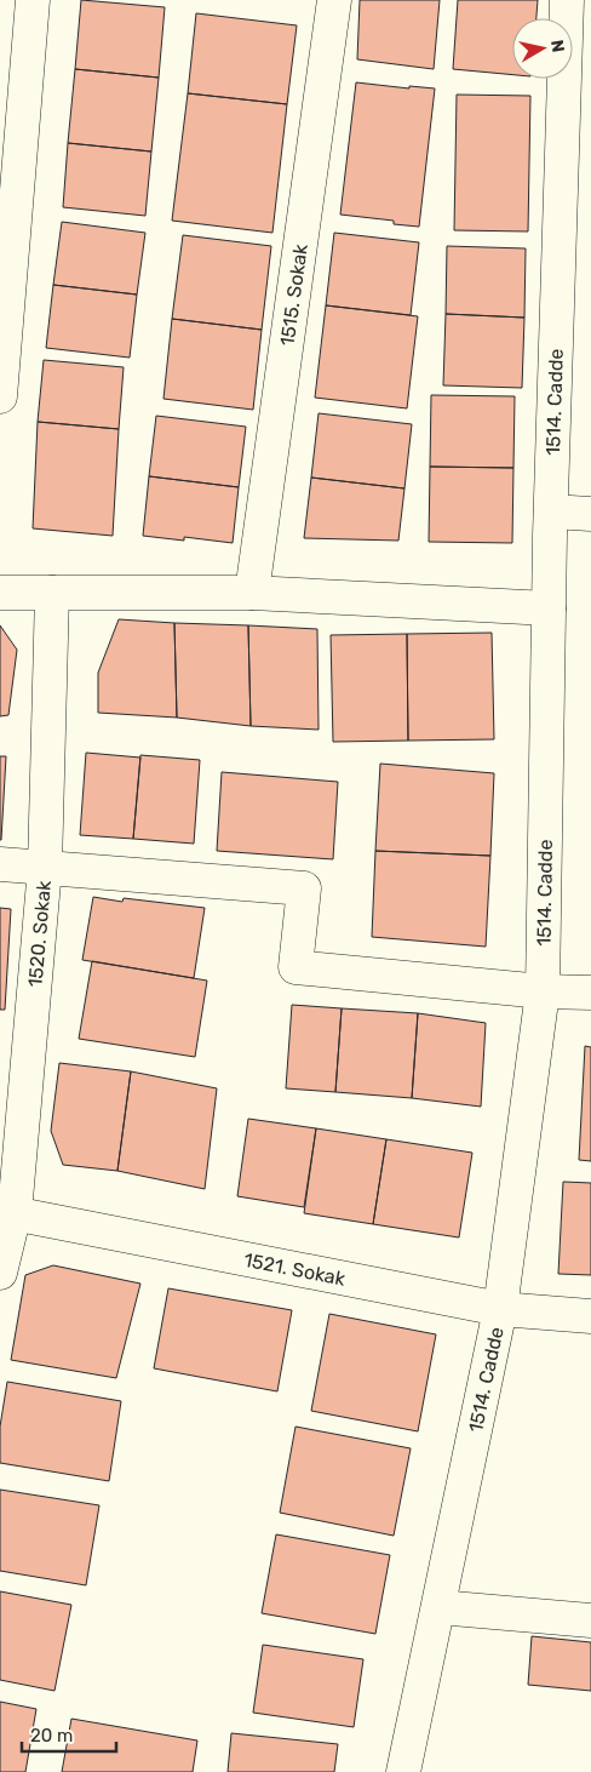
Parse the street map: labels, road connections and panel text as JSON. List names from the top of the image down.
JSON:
{
  "streets": {
    "street": [
      "1515. Sokak",
      "1514. Cadde",
      "1520. Sokak",
      "1521. Sokak"
    ]
  },
  "crossings": [
    ["1514. Cadde", "1521. Sokak"],
    ["1520. Sokak", "1521. Sokak"]
  ],
  "scale_bar": "20 m",
  "north": "right"
}
